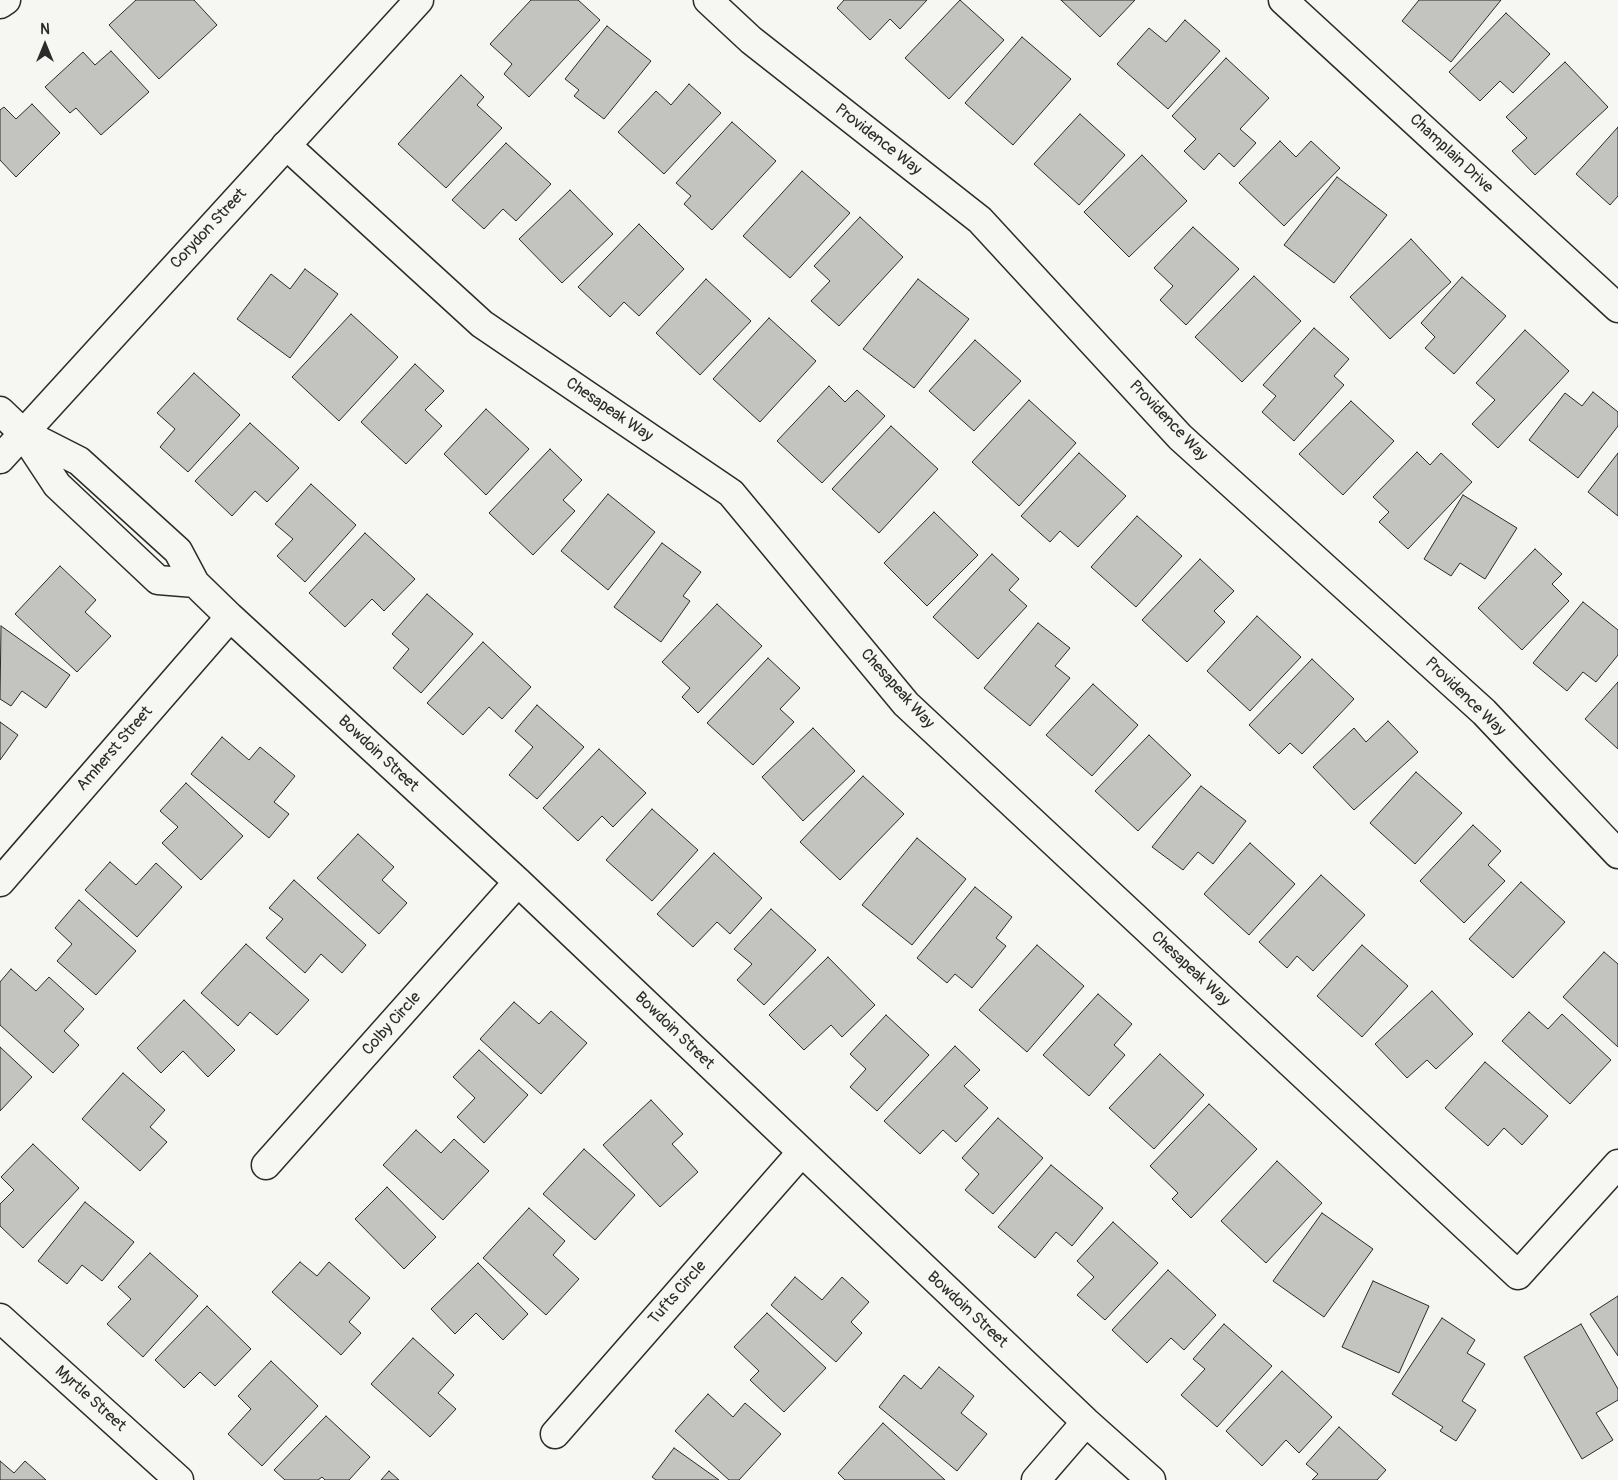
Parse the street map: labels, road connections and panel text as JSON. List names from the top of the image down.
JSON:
{
  "streets": {
    "street": [
      "Providence Way",
      "Champlain Drive",
      "Corydon Street",
      "Chesapeak Way",
      "Amherst Street",
      "Bowdoin Street",
      "Colby Circle",
      "Tufts Circle",
      "Myrtle Street"
    ]
  },
  "crossings": [
    ["Corydon Street", "Chesapeak Way"],
    ["Corydon Street", "Bowdoin Street"],
    ["Amherst Street", "Bowdoin Street"],
    ["Bowdoin Street", "Colby Circle"],
    ["Bowdoin Street", "Tufts Circle"]
  ],
  "north": "top"
}
